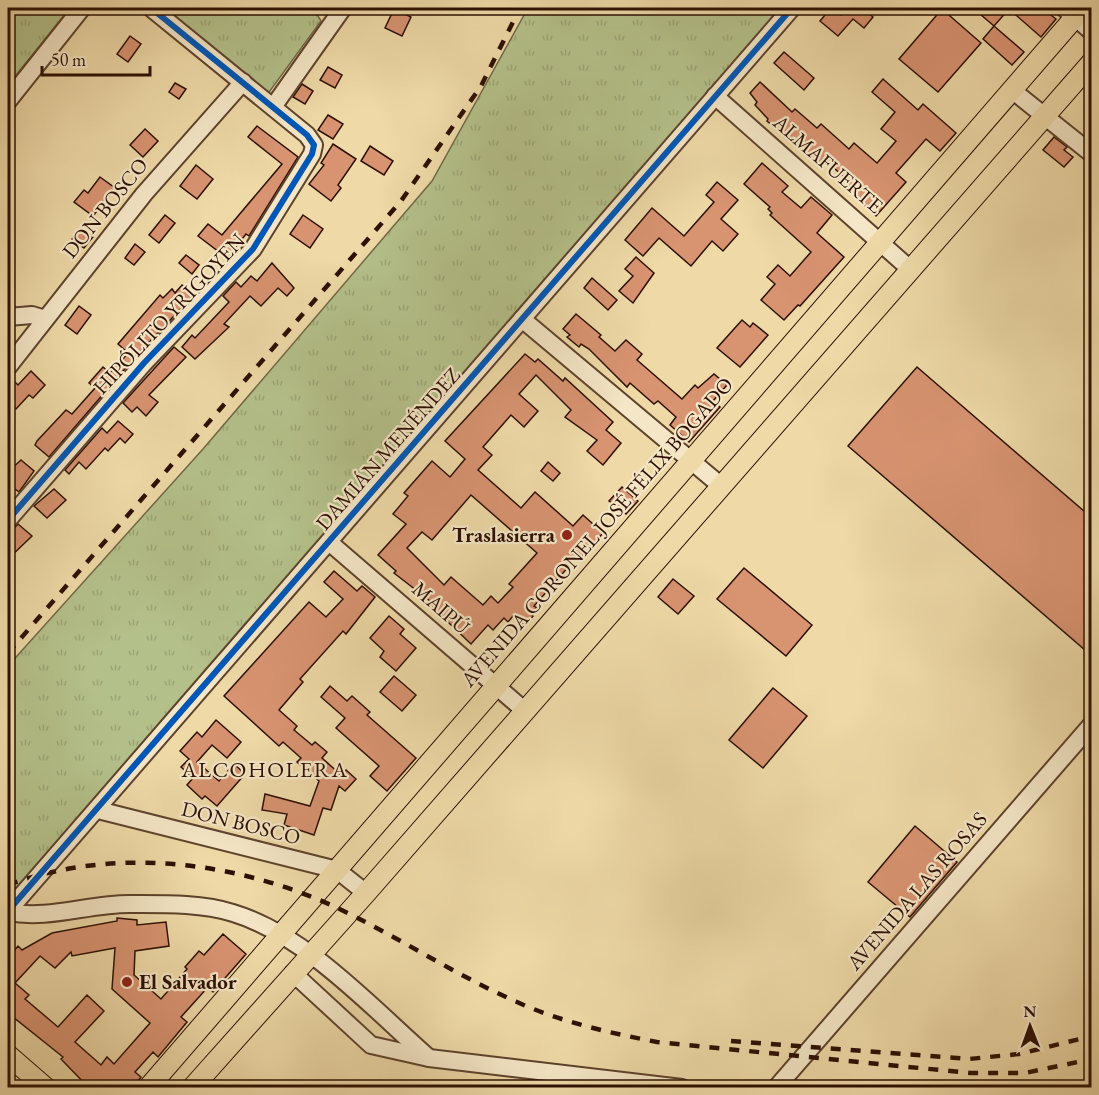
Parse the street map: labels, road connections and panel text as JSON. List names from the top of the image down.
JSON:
{
  "streets": {
    "main road": ["AVENIDA CORONEL JOSÉ FÉLIX BOGADO"],
    "street": [
      "ALMAFUERTE",
      "DON BOSCO",
      "HIPÓLITO YRIGOYEN",
      "DAMIÁN MENÉNDEZ",
      "MAIPÚ",
      "AVENIDA LAS ROSAS"
    ]
  },
  "crossings": [
    ["ALMAFUERTE", "DAMIÁN MENÉNDEZ"],
    ["ALMAFUERTE", "AVENIDA CORONEL JOSÉ FÉLIX BOGADO"],
    ["DON BOSCO", "DAMIÁN MENÉNDEZ"],
    ["DON BOSCO", "AVENIDA CORONEL JOSÉ FÉLIX BOGADO"],
    ["DAMIÁN MENÉNDEZ", "MAIPÚ"],
    ["AVENIDA CORONEL JOSÉ FÉLIX BOGADO", "MAIPÚ"]
  ],
  "districts": ["ALCOHOLERA"],
  "places": ["Traslasierra", "El Salvador"],
  "scale_bar": "50 m",
  "north": "top"
}
